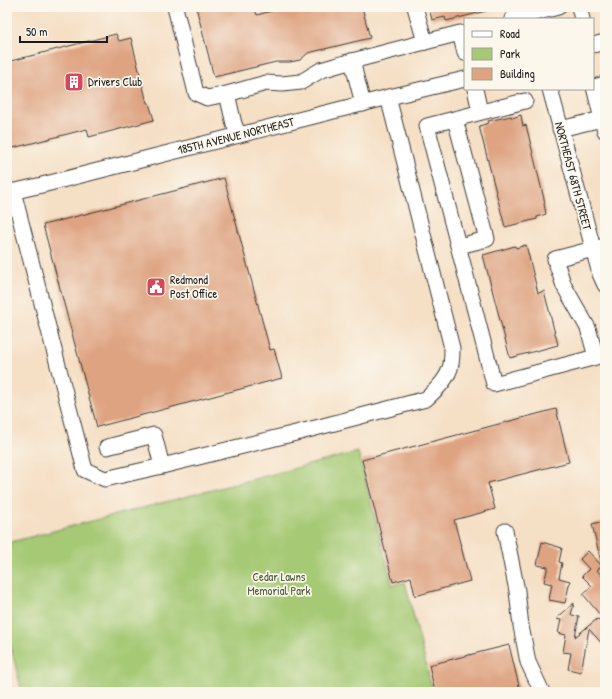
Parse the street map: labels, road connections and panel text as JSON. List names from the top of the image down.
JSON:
{
  "streets": {
    "street": ["185TH AVENUE NORTHEAST", "NORTHEAST 68TH STREET"]
  },
  "parks": ["Cedar Lawns Memorial Park"],
  "places": {
    "building": ["Drivers Club"],
    "public building": ["Redmond Post Office"]
  },
  "legend": ["Road", "Park", "Building"],
  "scale_bar": "50 m"
}
